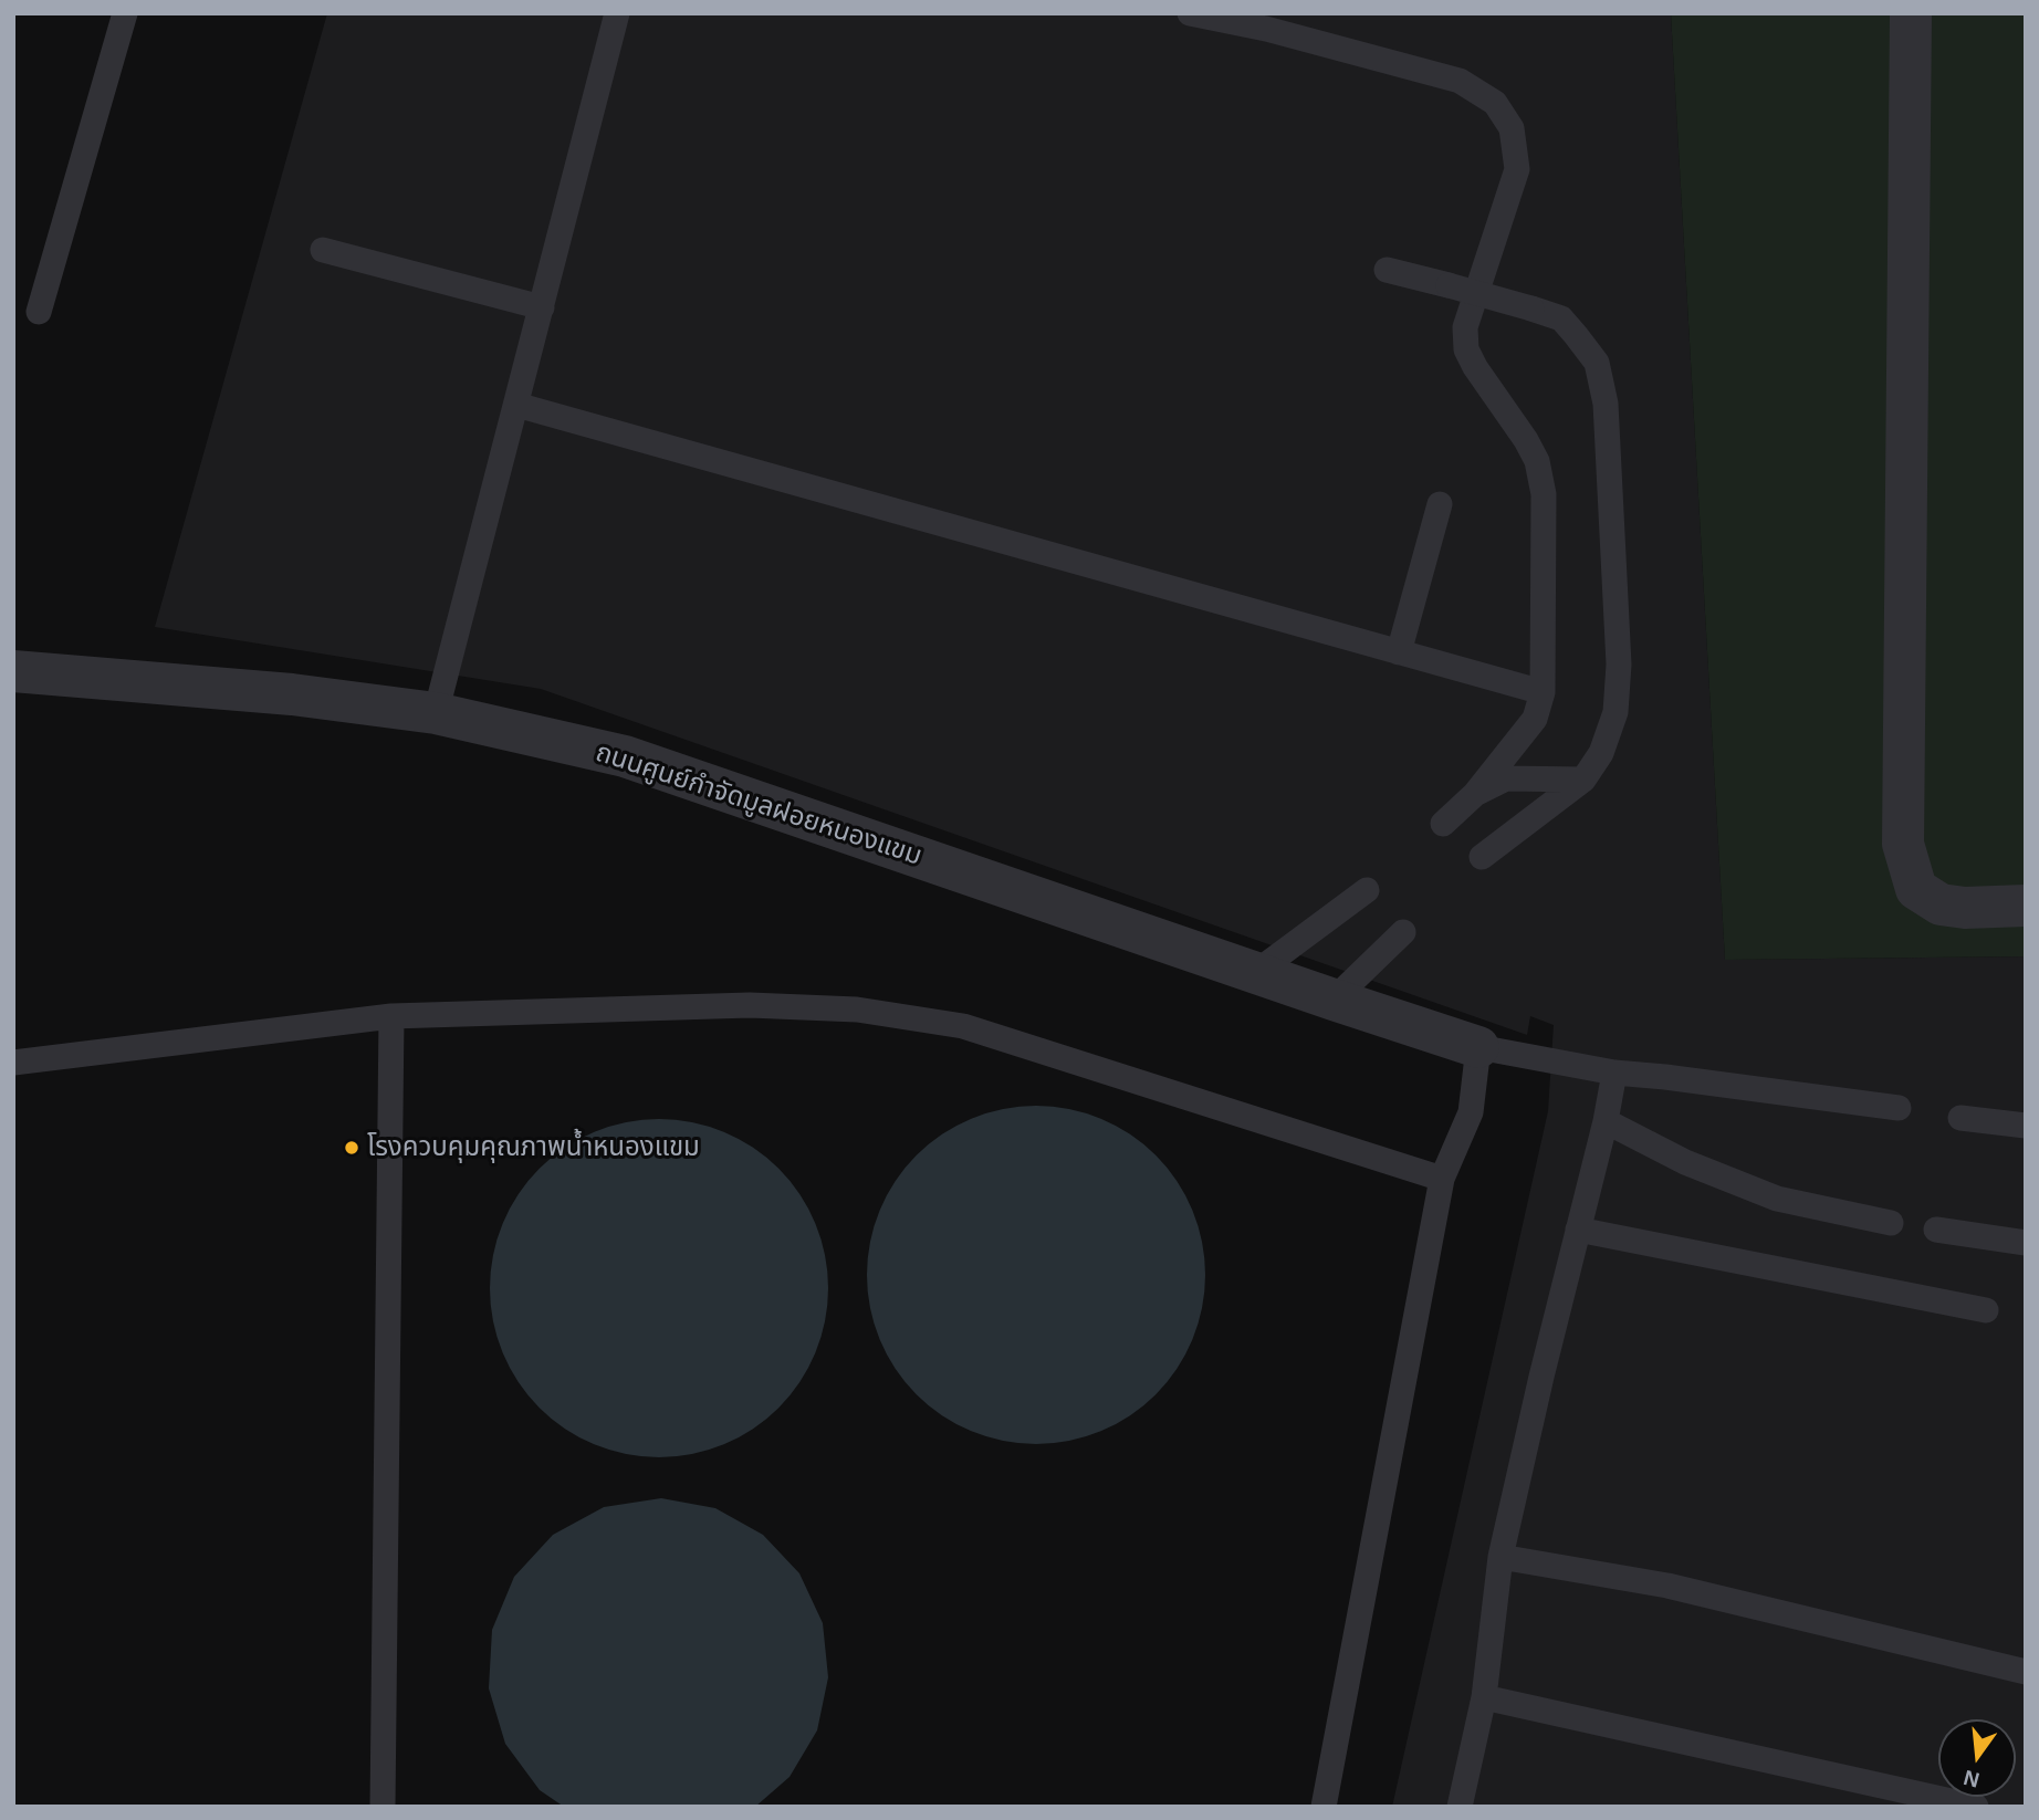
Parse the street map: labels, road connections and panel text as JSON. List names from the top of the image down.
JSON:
{
  "streets": {
    "street": ["ถนนศูนย์กำจัดมูลฝอยหนองแขม"]
  },
  "places": ["โรงควบคุมคุณภาพน้ำหนองแขม"],
  "north": "bottom"
}
